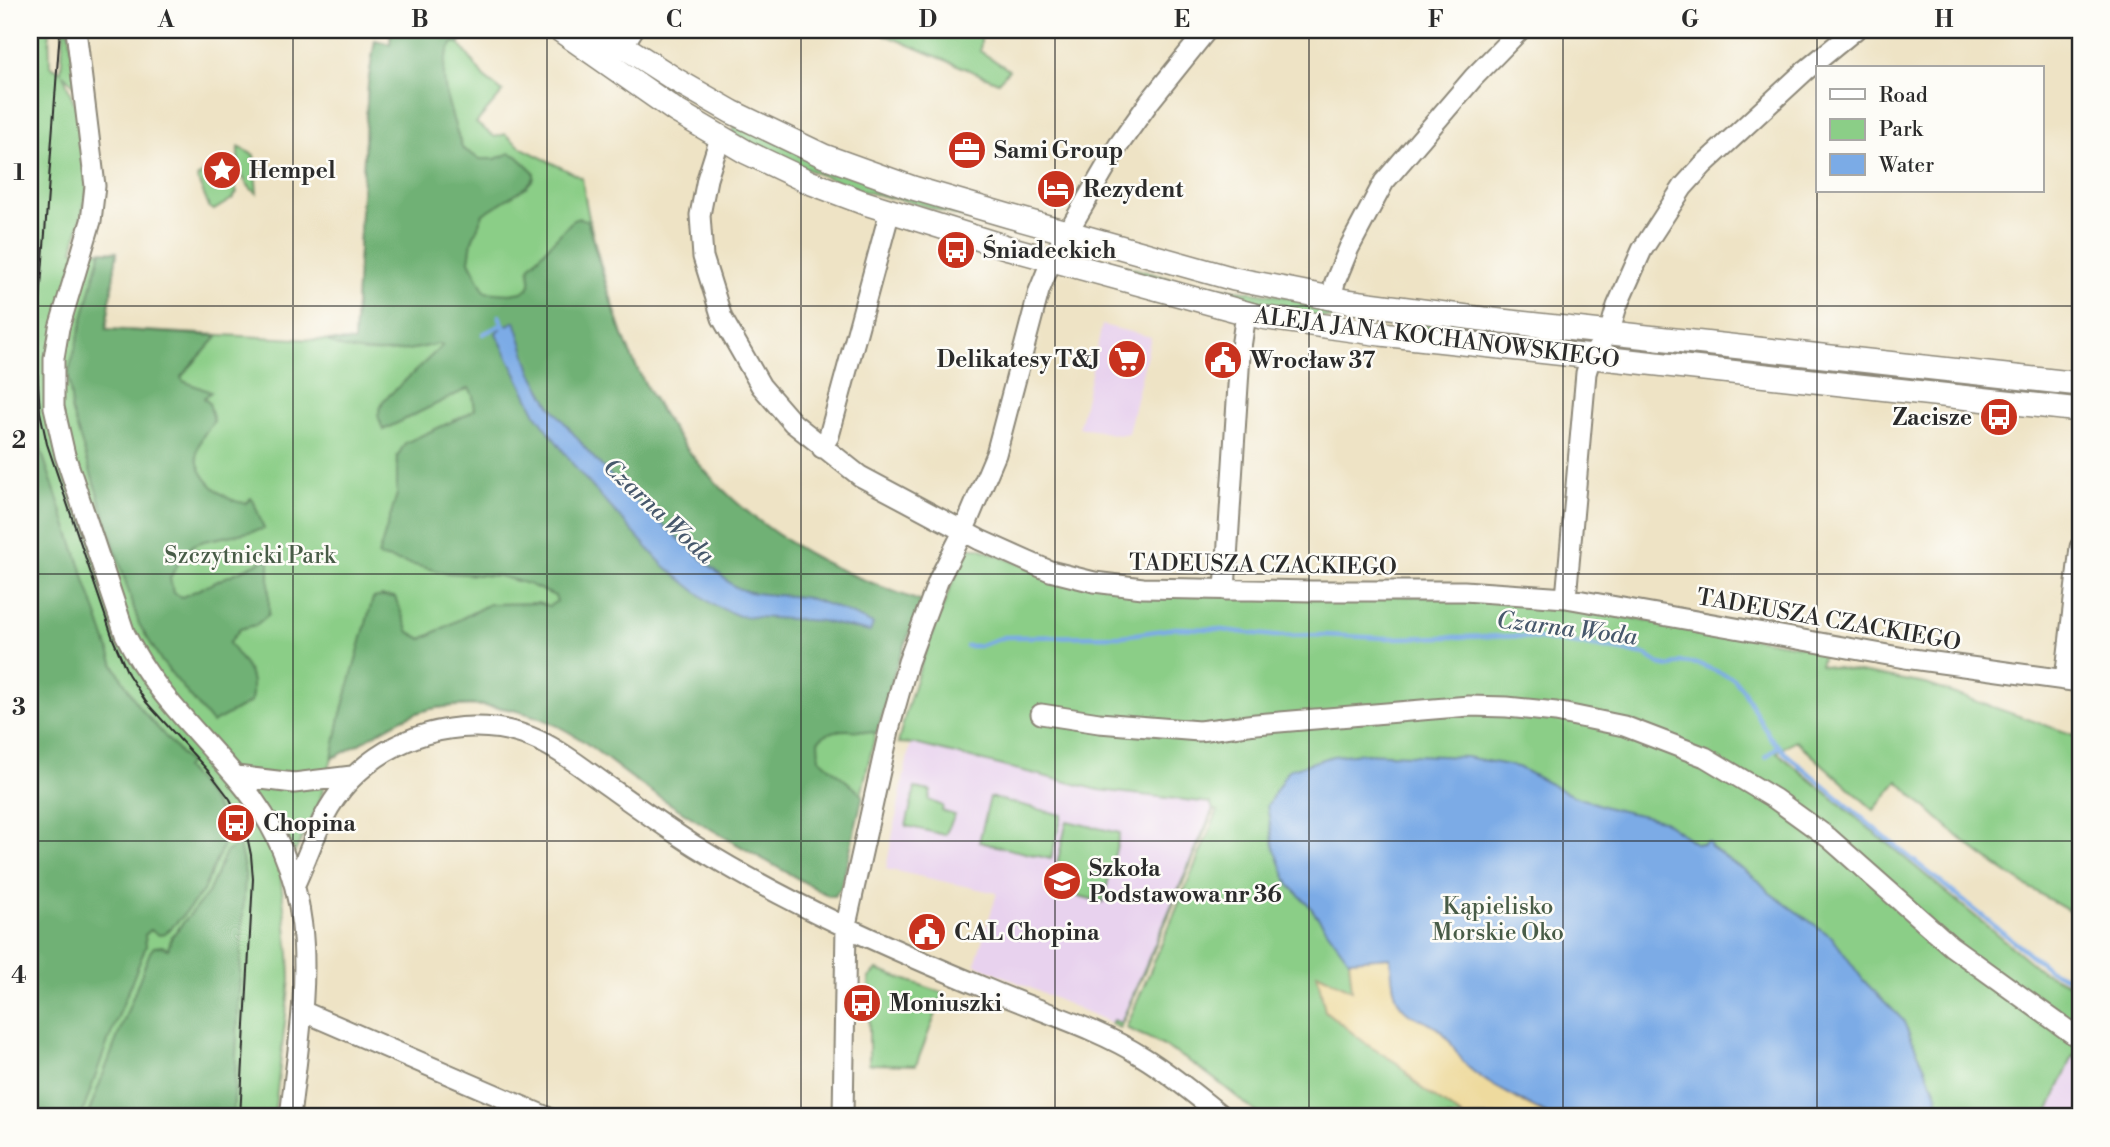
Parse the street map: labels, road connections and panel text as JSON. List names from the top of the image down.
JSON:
{
  "streets": {
    "main road": ["ALEJA JANA KOCHANOWSKIEGO"],
    "street": ["TADEUSZA CZACKIEGO"]
  },
  "crossings": [
    ["ALEJA JANA KOCHANOWSKIEGO", "TADEUSZA CZACKIEGO"]
  ],
  "water": ["Czarna Woda"],
  "parks": ["Szczytnicki Park", "Kąpielisko Morskie Oko"],
  "places": {
    "office": ["Sami Group"],
    "place": ["Hempel"],
    "hotel": ["Rezydent"],
    "bus stop": [
      "Śniadeckich",
      "Zacisze",
      "Chopina",
      "Moniuszki"
    ],
    "supermarket": ["Delikatesy T&J"],
    "public building": ["Wrocław 37", "CAL Chopina"],
    "school or university": ["Szkoła Podstawowa nr 36"]
  },
  "legend": ["Road", "Park", "Water"],
  "grid": {
    "columns": [
      "A",
      "B",
      "C",
      "D",
      "E",
      "F",
      "G",
      "H"
    ],
    "rows": [
      "1",
      "2",
      "3",
      "4"
    ]
  }
}
